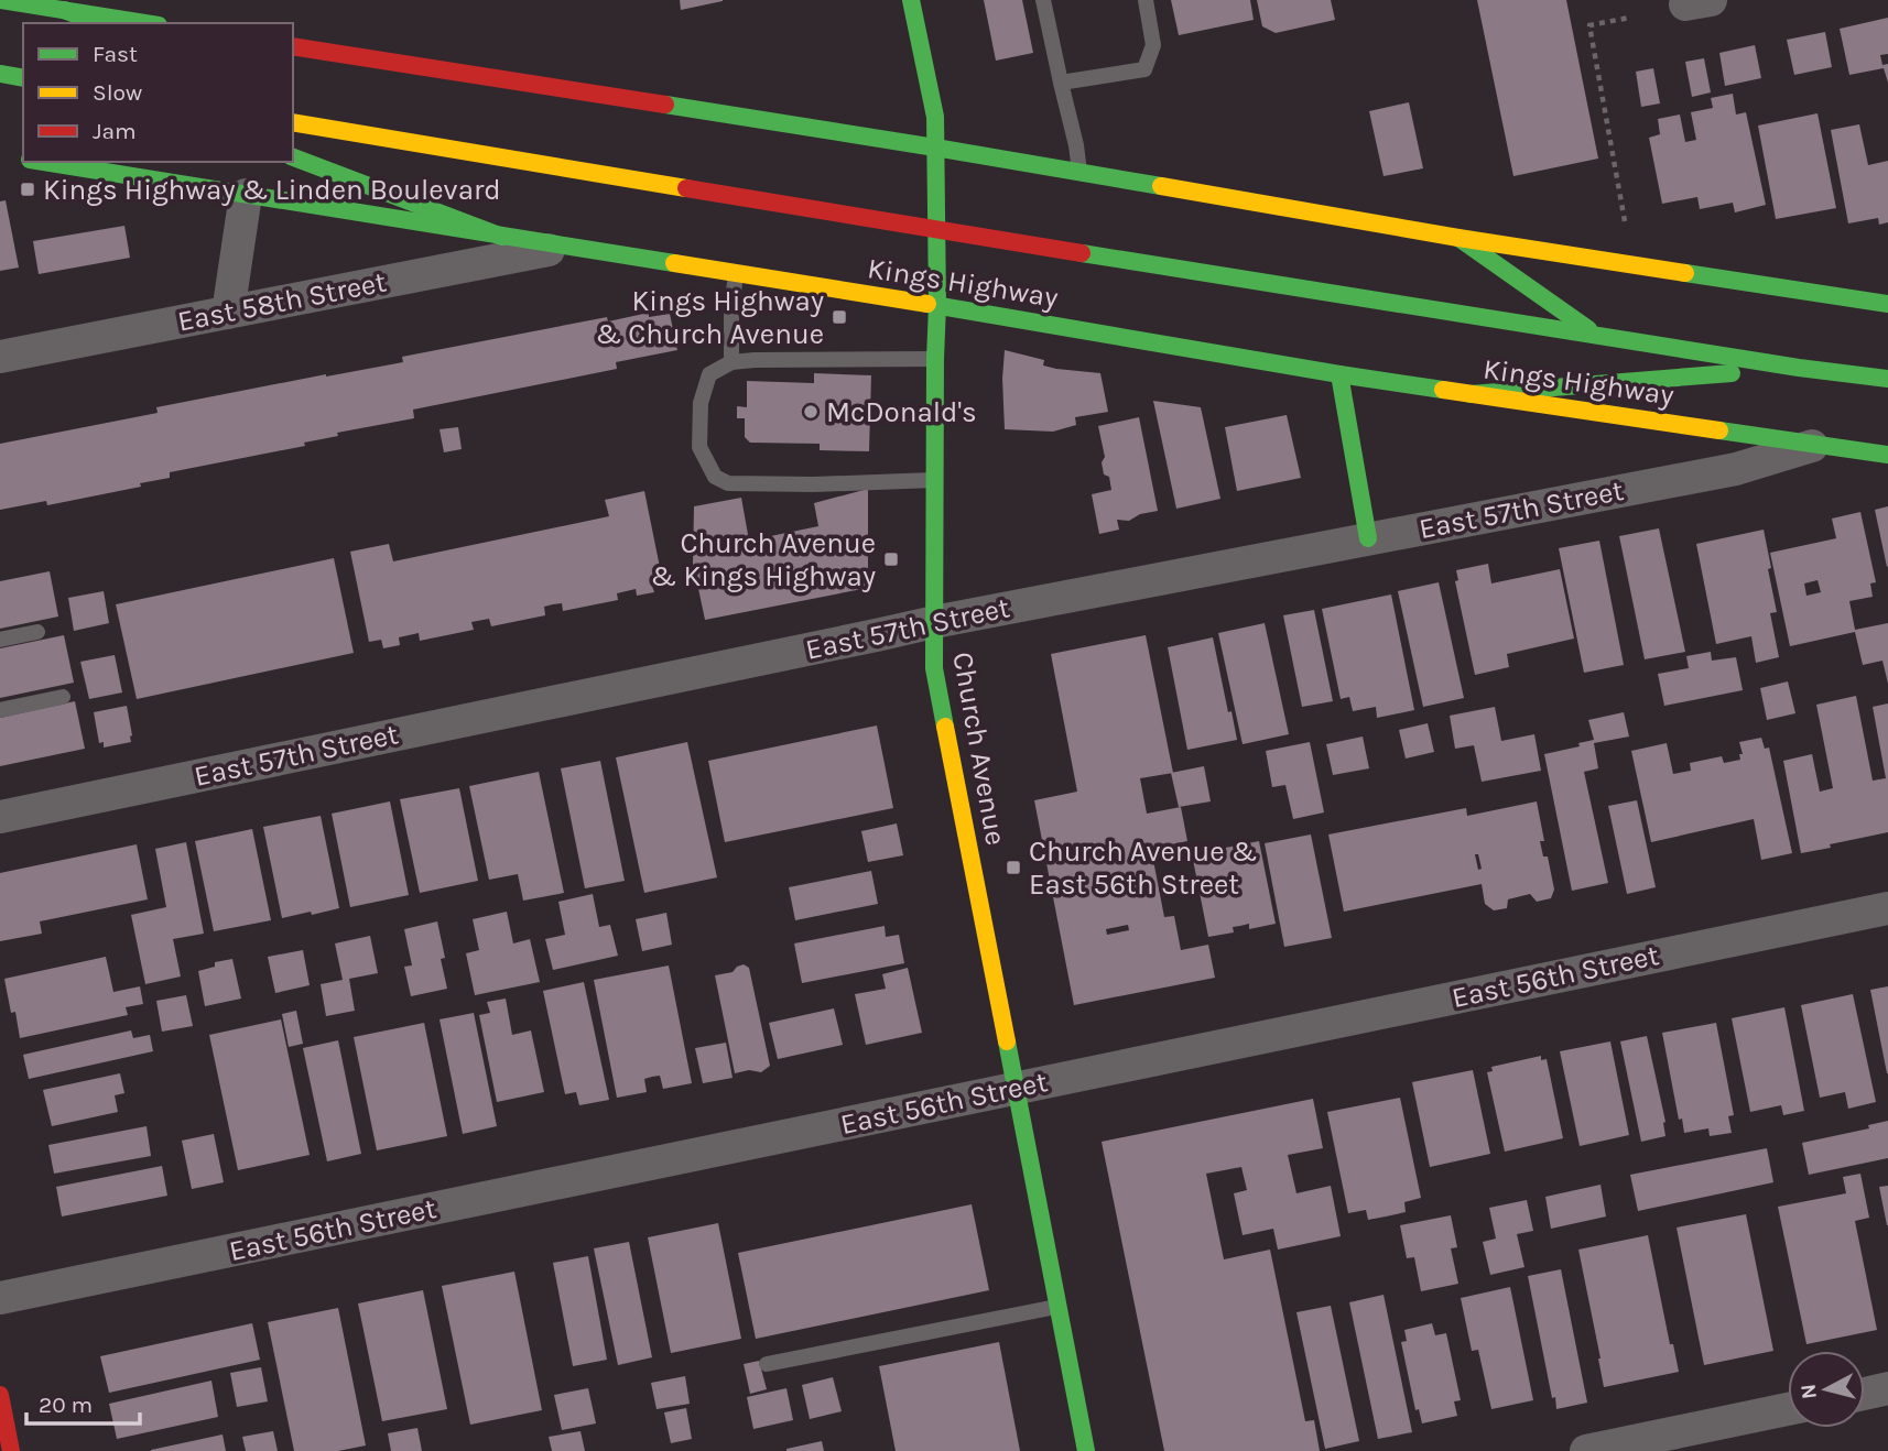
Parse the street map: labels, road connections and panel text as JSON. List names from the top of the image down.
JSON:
{
  "streets": {
    "main road": ["Kings Highway", "Church Avenue"],
    "street": ["East 58th Street", "East 57th Street", "East 56th Street"]
  },
  "crossings": [
    ["Kings Highway", "East 58th Street"],
    ["Kings Highway", "East 57th Street"],
    ["Kings Highway", "Church Avenue"],
    ["East 57th Street", "Church Avenue"],
    ["Church Avenue", "East 56th Street"]
  ],
  "places": {
    "transit": [
      "Kings Highway & Linden Boulevard",
      "Kings Highway & Church Avenue",
      "Church Avenue & Kings Highway",
      "Church Avenue & East 56th Street"
    ],
    "other": ["McDonald's"]
  },
  "legend": ["Fast", "Slow", "Jam"],
  "scale_bar": "20 m",
  "north": "left"
}
